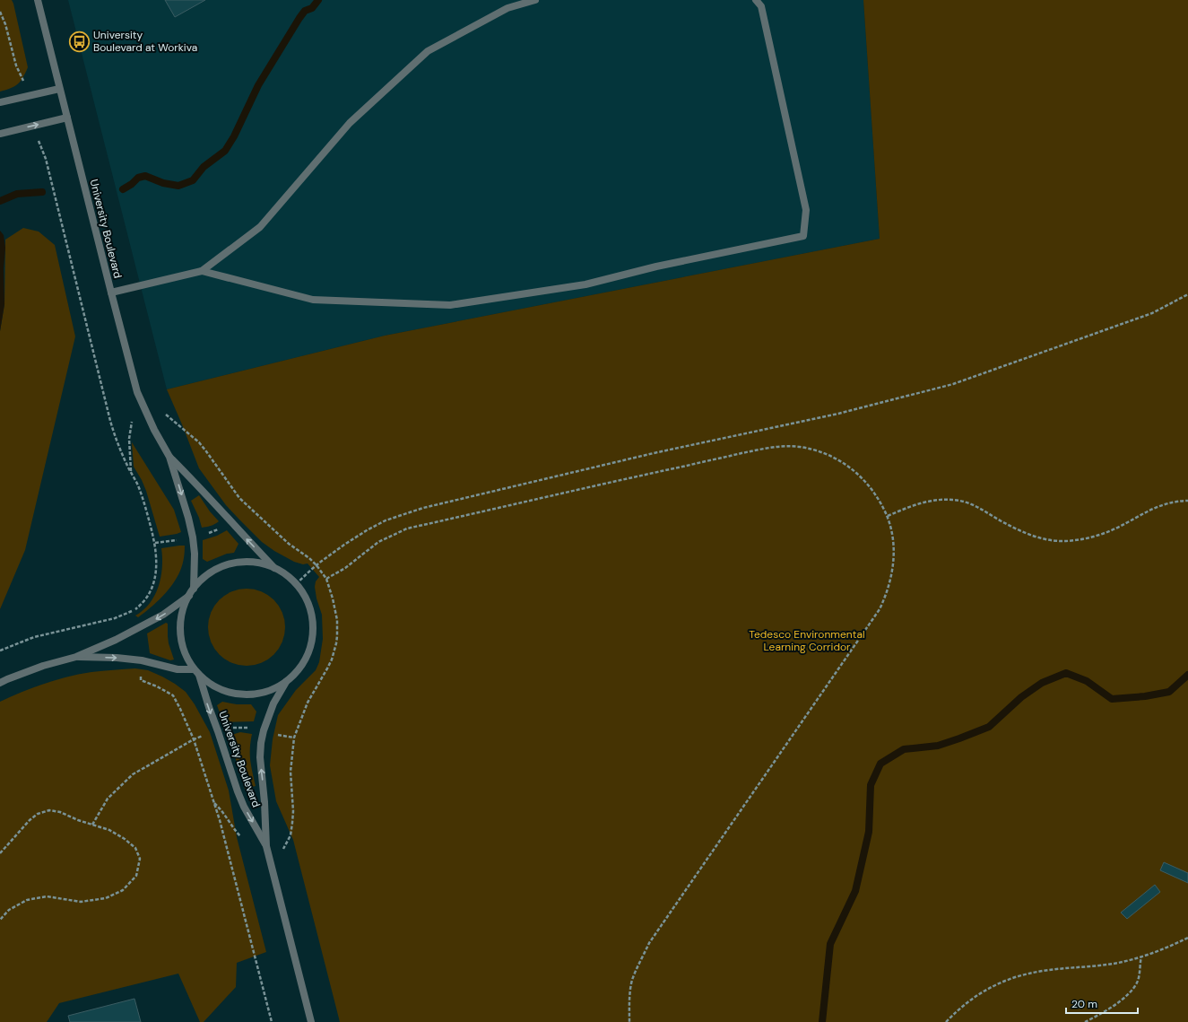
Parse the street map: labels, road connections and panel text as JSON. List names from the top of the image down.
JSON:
{
  "streets": {
    "street": ["University Boulevard"]
  },
  "parks": ["Tedesco Environmental Learning Corridor"],
  "places": {
    "bus stop": ["University Boulevard at Workiva"]
  },
  "scale_bar": "20 m"
}
